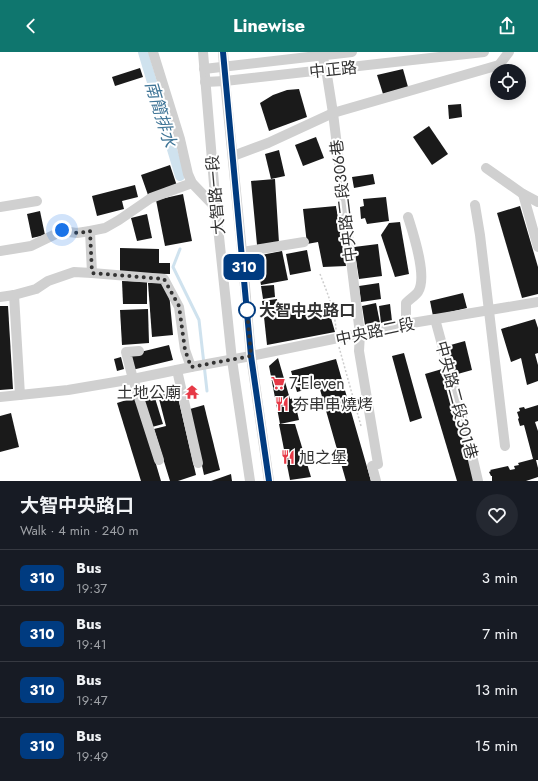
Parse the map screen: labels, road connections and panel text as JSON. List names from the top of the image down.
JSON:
{
  "streets": {
    "street": [
      "中正路",
      "大智路一段",
      "中央路二段306巷",
      "中央路二段",
      "中央路二段301巷"
    ]
  },
  "crossings": [
    ["中正路", "大智路一段"],
    ["中正路", "中央路二段306巷"],
    ["大智路一段", "中央路二段"],
    ["中央路二段306巷", "中央路二段"],
    ["中央路二段", "中央路二段301巷"]
  ],
  "water": ["南簡排水"],
  "places": {
    "other": ["大智中央路口"],
    "supermarket": ["7-Eleven"],
    "temple": ["土地公廟"],
    "restaurant": ["夯串串燒烤", "旭之堡"]
  },
  "lines": ["bus line 310"],
  "page": {
    "header": "Linewise",
    "on_map": "310",
    "heading": ["大智中央路口", "Walk · 4 min · 240 m"],
    "list": [
      {
        "mark": "310",
        "name": "Bus",
        "note": "19:37",
        "value": "3 min"
      },
      {
        "mark": "310",
        "name": "Bus",
        "note": "19:41",
        "value": "7 min"
      },
      {
        "mark": "310",
        "name": "Bus",
        "note": "19:47",
        "value": "13 min"
      },
      {
        "mark": "310",
        "name": "Bus",
        "note": "19:49",
        "value": "15 min"
      }
    ]
  }
}
